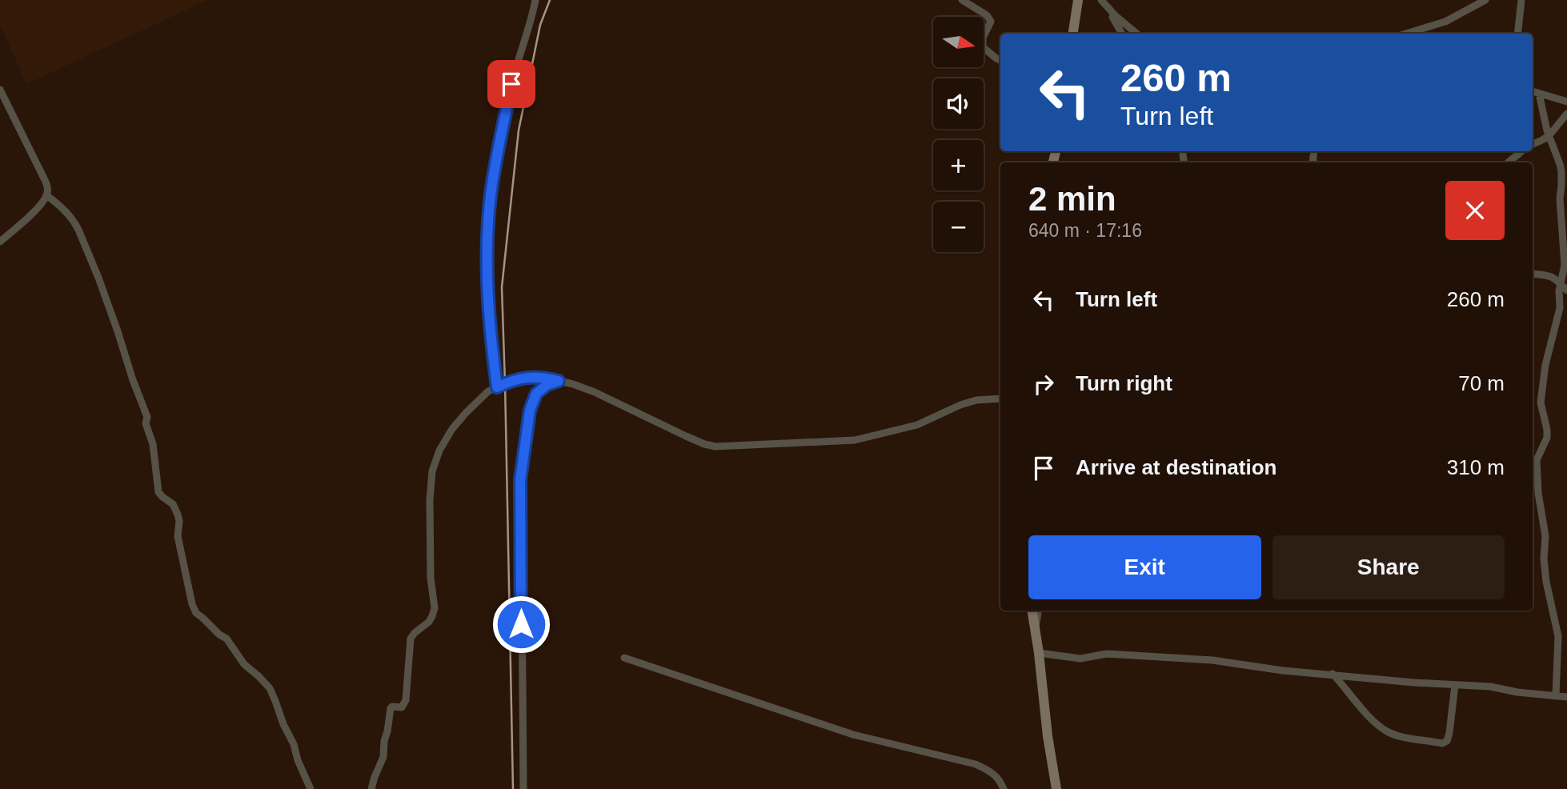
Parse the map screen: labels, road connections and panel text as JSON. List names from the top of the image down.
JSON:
{
  "north": "right",
  "page": {
    "map_buttons": ["+", "−"],
    "turn": ["260 m", "Turn left"],
    "heading": ["2 min", "640 m · 17:16"],
    "list": [
      {
        "name": "Turn left",
        "value": "260 m"
      },
      {
        "name": "Turn right",
        "value": "70 m"
      },
      {
        "name": "Arrive at destination",
        "value": "310 m"
      }
    ],
    "buttons": ["Exit", "Share"]
  }
}
